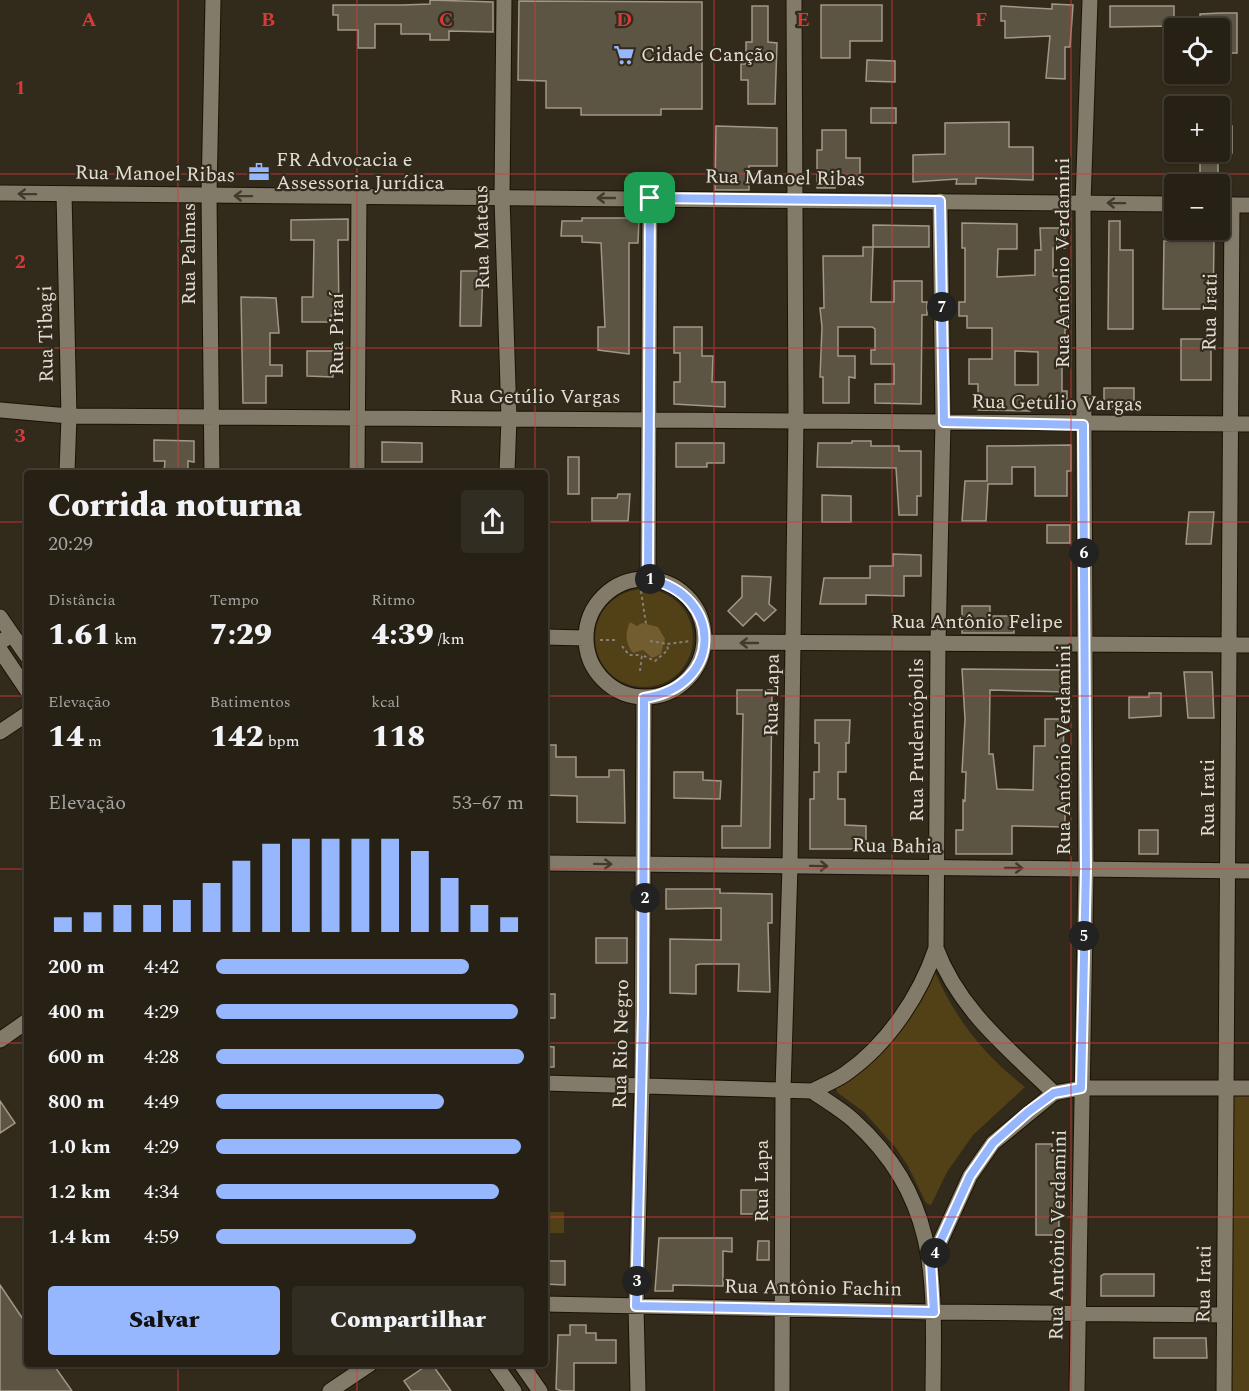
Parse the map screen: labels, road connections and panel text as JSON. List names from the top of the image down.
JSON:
{
  "streets": {
    "street": [
      "Rua Manoel Ribas",
      "Rua Mateus",
      "Rua Palmas",
      "Rua Antônio Verdamini",
      "Rua Irati",
      "Rua Tibagi",
      "Rua Piraí",
      "Rua Getúlio Vargas",
      "Rua Antônio Felipe",
      "Rua Lapa",
      "Rua Prudentópolis",
      "Rua Bahia",
      "Rua Rio Negro",
      "Rua Antônio Fachin"
    ]
  },
  "crossings": [
    ["Rua Manoel Ribas", "Rua Mateus"],
    ["Rua Manoel Ribas", "Rua Palmas"],
    ["Rua Manoel Ribas", "Rua Antônio Verdamini"],
    ["Rua Manoel Ribas", "Rua Tibagi"],
    ["Rua Manoel Ribas", "Rua Piraí"],
    ["Rua Manoel Ribas", "Rua Lapa"],
    ["Rua Manoel Ribas", "Rua Prudentópolis"],
    ["Rua Mateus", "Rua Getúlio Vargas"],
    ["Rua Palmas", "Rua Getúlio Vargas"],
    ["Rua Antônio Verdamini", "Rua Getúlio Vargas"],
    ["Rua Antônio Verdamini", "Rua Antônio Felipe"],
    ["Rua Antônio Verdamini", "Rua Bahia"],
    ["Rua Antônio Verdamini", "Rua Antônio Fachin"],
    ["Rua Irati", "Rua Getúlio Vargas"],
    ["Rua Irati", "Rua Antônio Felipe"],
    ["Rua Irati", "Rua Bahia"],
    ["Rua Irati", "Rua Antônio Fachin"],
    ["Rua Tibagi", "Rua Getúlio Vargas"],
    ["Rua Piraí", "Rua Getúlio Vargas"],
    ["Rua Getúlio Vargas", "Rua Lapa"],
    ["Rua Getúlio Vargas", "Rua Prudentópolis"],
    ["Rua Antônio Felipe", "Rua Lapa"],
    ["Rua Antônio Felipe", "Rua Prudentópolis"],
    ["Rua Antônio Felipe", "Rua Rio Negro"],
    ["Rua Lapa", "Rua Prudentópolis"],
    ["Rua Lapa", "Rua Bahia"],
    ["Rua Lapa", "Rua Antônio Fachin"],
    ["Rua Prudentópolis", "Rua Bahia"],
    ["Rua Prudentópolis", "Rua Rio Negro"],
    ["Rua Bahia", "Rua Rio Negro"],
    ["Rua Rio Negro", "Rua Antônio Fachin"]
  ],
  "one_way": ["Rua Manoel Ribas", "Rua Bahia"],
  "places": {
    "supermarket": ["Cidade Canção"],
    "office": ["FR Advocacia e Assessoria Jurídica"]
  },
  "page": {
    "map_buttons": ["+", "−"],
    "pins": [
      "7",
      "6",
      "1",
      "2",
      "5",
      "4",
      "3"
    ],
    "heading": ["Corrida noturna", "20:29"],
    "stats": [
      ["Distância", "1.61 km"],
      ["Tempo", "7:29"],
      ["Ritmo", "4:39 /km"],
      ["Elevação", "14 m"],
      ["Batimentos", "142 bpm"],
      ["kcal", "118"]
    ],
    "chart": ["Elevação", "53–67 m"],
    "list": [
      {
        "name": "200 m",
        "note": "4:42"
      },
      {
        "name": "400 m",
        "note": "4:29"
      },
      {
        "name": "600 m",
        "note": "4:28"
      },
      {
        "name": "800 m",
        "note": "4:49"
      },
      {
        "name": "1.0 km",
        "note": "4:29"
      },
      {
        "name": "1.2 km",
        "note": "4:34"
      },
      {
        "name": "1.4 km",
        "note": "4:59"
      }
    ],
    "buttons": ["Salvar", "Compartilhar"]
  },
  "grid": {
    "columns": [
      "A",
      "B",
      "C",
      "D",
      "E",
      "F"
    ],
    "rows": ["1", "2", "3"]
  }
}
